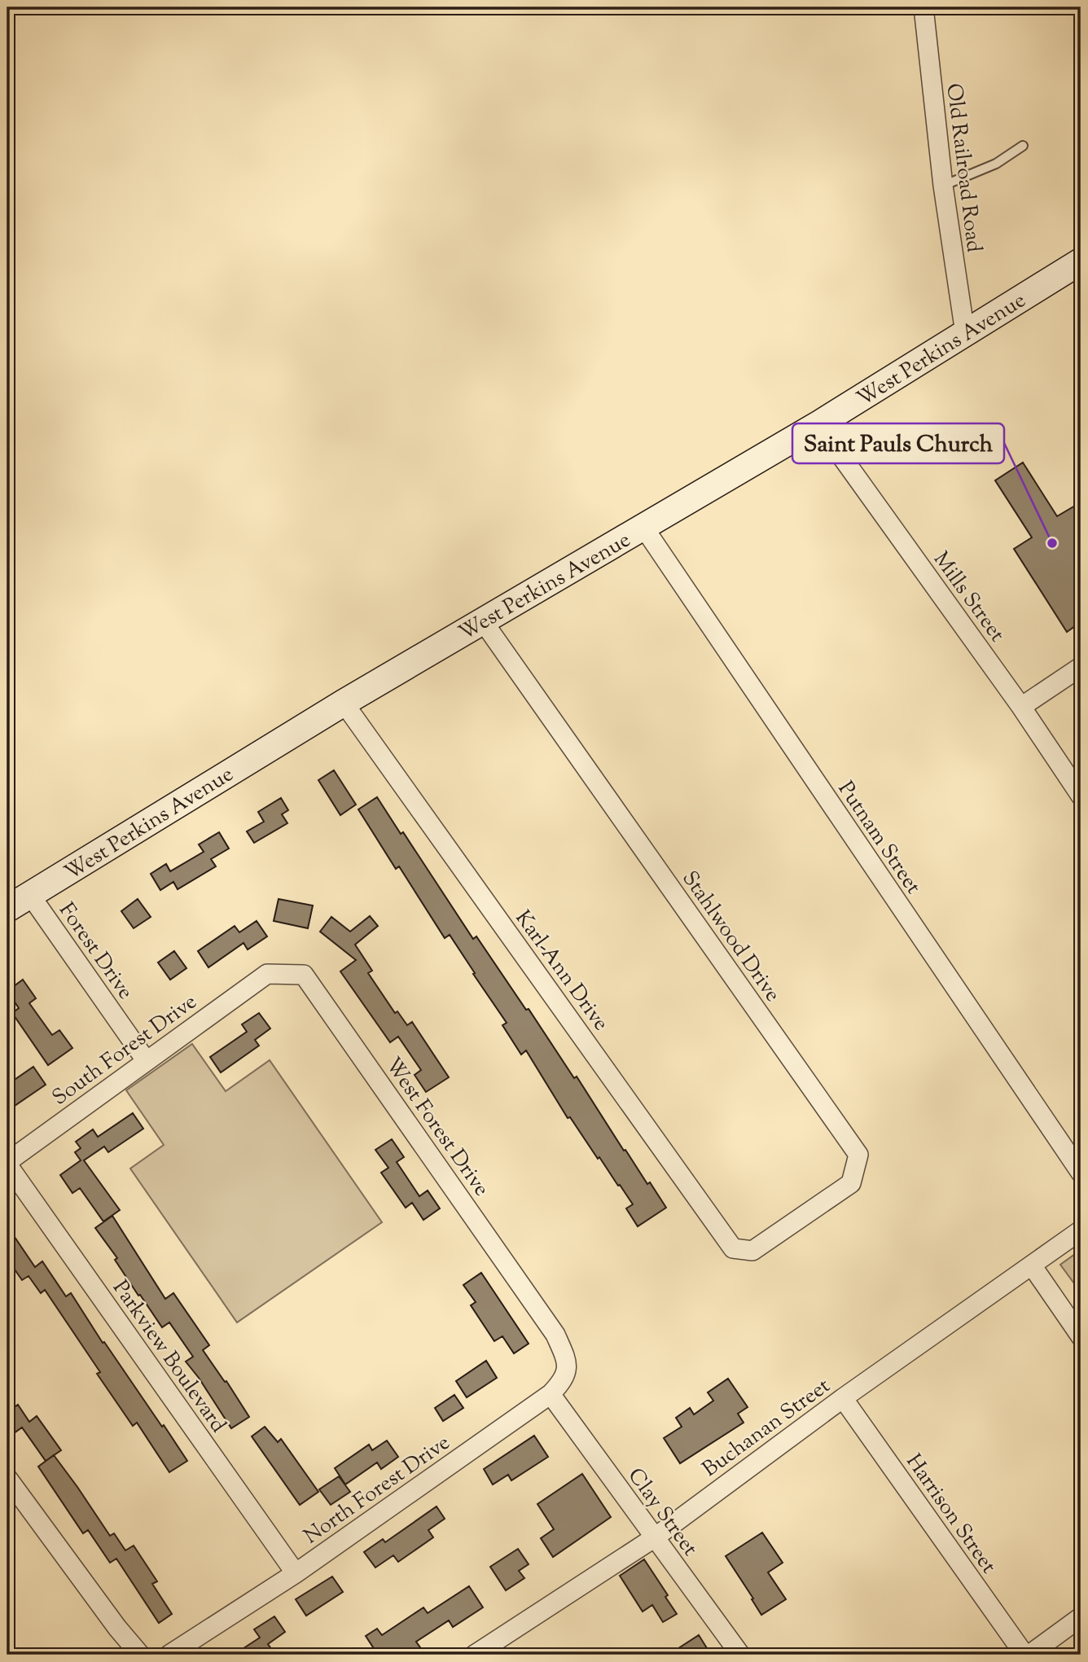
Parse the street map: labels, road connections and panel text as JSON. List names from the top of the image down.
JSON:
{
  "streets": {
    "main road": ["West Perkins Avenue"],
    "street": [
      "Old Railroad Road",
      "Mills Street",
      "Putnam Street",
      "Stahlwood Drive",
      "Forest Drive",
      "Karl-Ann Drive",
      "South Forest Drive",
      "West Forest Drive",
      "Parkview Boulevard",
      "Buchanan Street",
      "North Forest Drive",
      "Clay Street",
      "Harrison Street"
    ]
  },
  "crossings": [
    ["Old Railroad Road", "West Perkins Avenue"],
    ["West Perkins Avenue", "Mills Street"],
    ["West Perkins Avenue", "Putnam Street"],
    ["West Perkins Avenue", "Stahlwood Drive"],
    ["West Perkins Avenue", "Forest Drive"],
    ["West Perkins Avenue", "Karl-Ann Drive"],
    ["Stahlwood Drive", "Karl-Ann Drive"],
    ["Forest Drive", "South Forest Drive"],
    ["South Forest Drive", "West Forest Drive"],
    ["South Forest Drive", "Parkview Boulevard"],
    ["West Forest Drive", "North Forest Drive"],
    ["Parkview Boulevard", "North Forest Drive"],
    ["Buchanan Street", "Clay Street"],
    ["Buchanan Street", "Harrison Street"],
    ["North Forest Drive", "Clay Street"]
  ],
  "places": ["Saint Pauls Church"]
}
